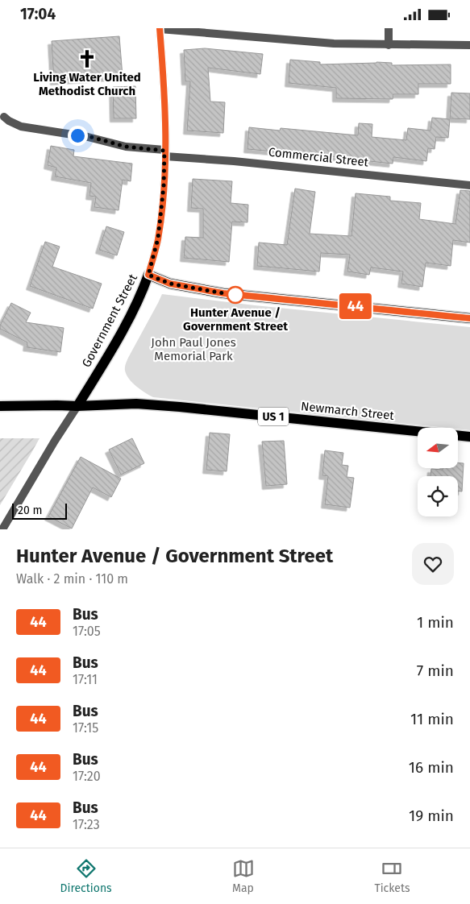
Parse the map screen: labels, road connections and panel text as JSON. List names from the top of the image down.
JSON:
{
  "streets": {
    "main road": ["Government Street", "Newmarch Street", "US 1"],
    "street": ["Commercial Street"]
  },
  "crossings": [
    ["Commercial Street", "Government Street"],
    ["Government Street", "Newmarch Street"],
    ["Government Street", "US 1"],
    ["Newmarch Street", "US 1"]
  ],
  "parks": ["John Paul Jones Memorial Park"],
  "places": {
    "church": ["Living Water United Methodist Church"],
    "other": ["Hunter Avenue / Government Street"]
  },
  "lines": ["bus line 44"],
  "scale_bar": "20 m",
  "north": "left",
  "page": {
    "status": "17:04",
    "on_map": "44",
    "scale": "20 m",
    "heading": ["Hunter Avenue / Government Street", "Walk · 2 min · 110 m"],
    "list": [
      {
        "mark": "44",
        "name": "Bus",
        "note": "17:05",
        "value": "1 min"
      },
      {
        "mark": "44",
        "name": "Bus",
        "note": "17:11",
        "value": "7 min"
      },
      {
        "mark": "44",
        "name": "Bus",
        "note": "17:15",
        "value": "11 min"
      },
      {
        "mark": "44",
        "name": "Bus",
        "note": "17:20",
        "value": "16 min"
      },
      {
        "mark": "44",
        "name": "Bus",
        "note": "17:23",
        "value": "19 min"
      }
    ],
    "tabs": ["Directions", "Map", "Tickets"]
  }
}
